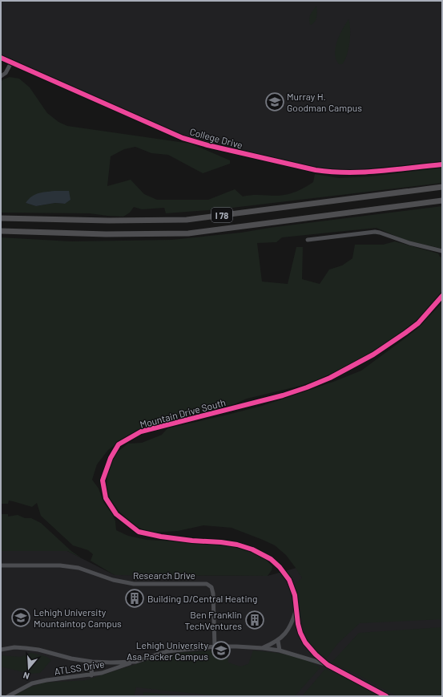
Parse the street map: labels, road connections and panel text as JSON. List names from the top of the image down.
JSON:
{
  "streets": {
    "highway": ["I 78"],
    "street": [
      "College Drive",
      "Mountain Drive South",
      "Research Drive",
      "ATLSS Drive"
    ]
  },
  "places": {
    "school or university": ["Murray H. Goodman Campus", "Lehigh University Mountaintop Campus", "Lehigh University Asa Packer Campus"],
    "building": ["Building D/Central Heating", "Ben Franklin TechVentures"]
  },
  "north": "bottom"
}
